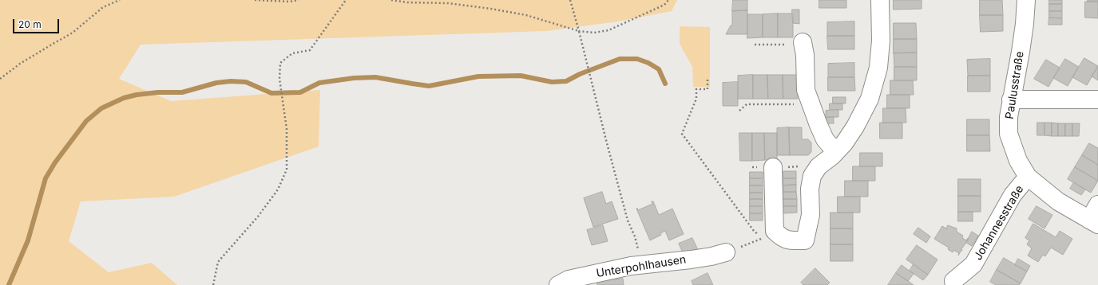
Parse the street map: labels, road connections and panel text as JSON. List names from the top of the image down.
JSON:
{
  "streets": {
    "street": ["Paulusstraße", "Johannesstraße", "Unterpohlhausen"]
  },
  "crossings": [
    ["Paulusstraße", "Johannesstraße"]
  ],
  "scale_bar": "20 m"
}
